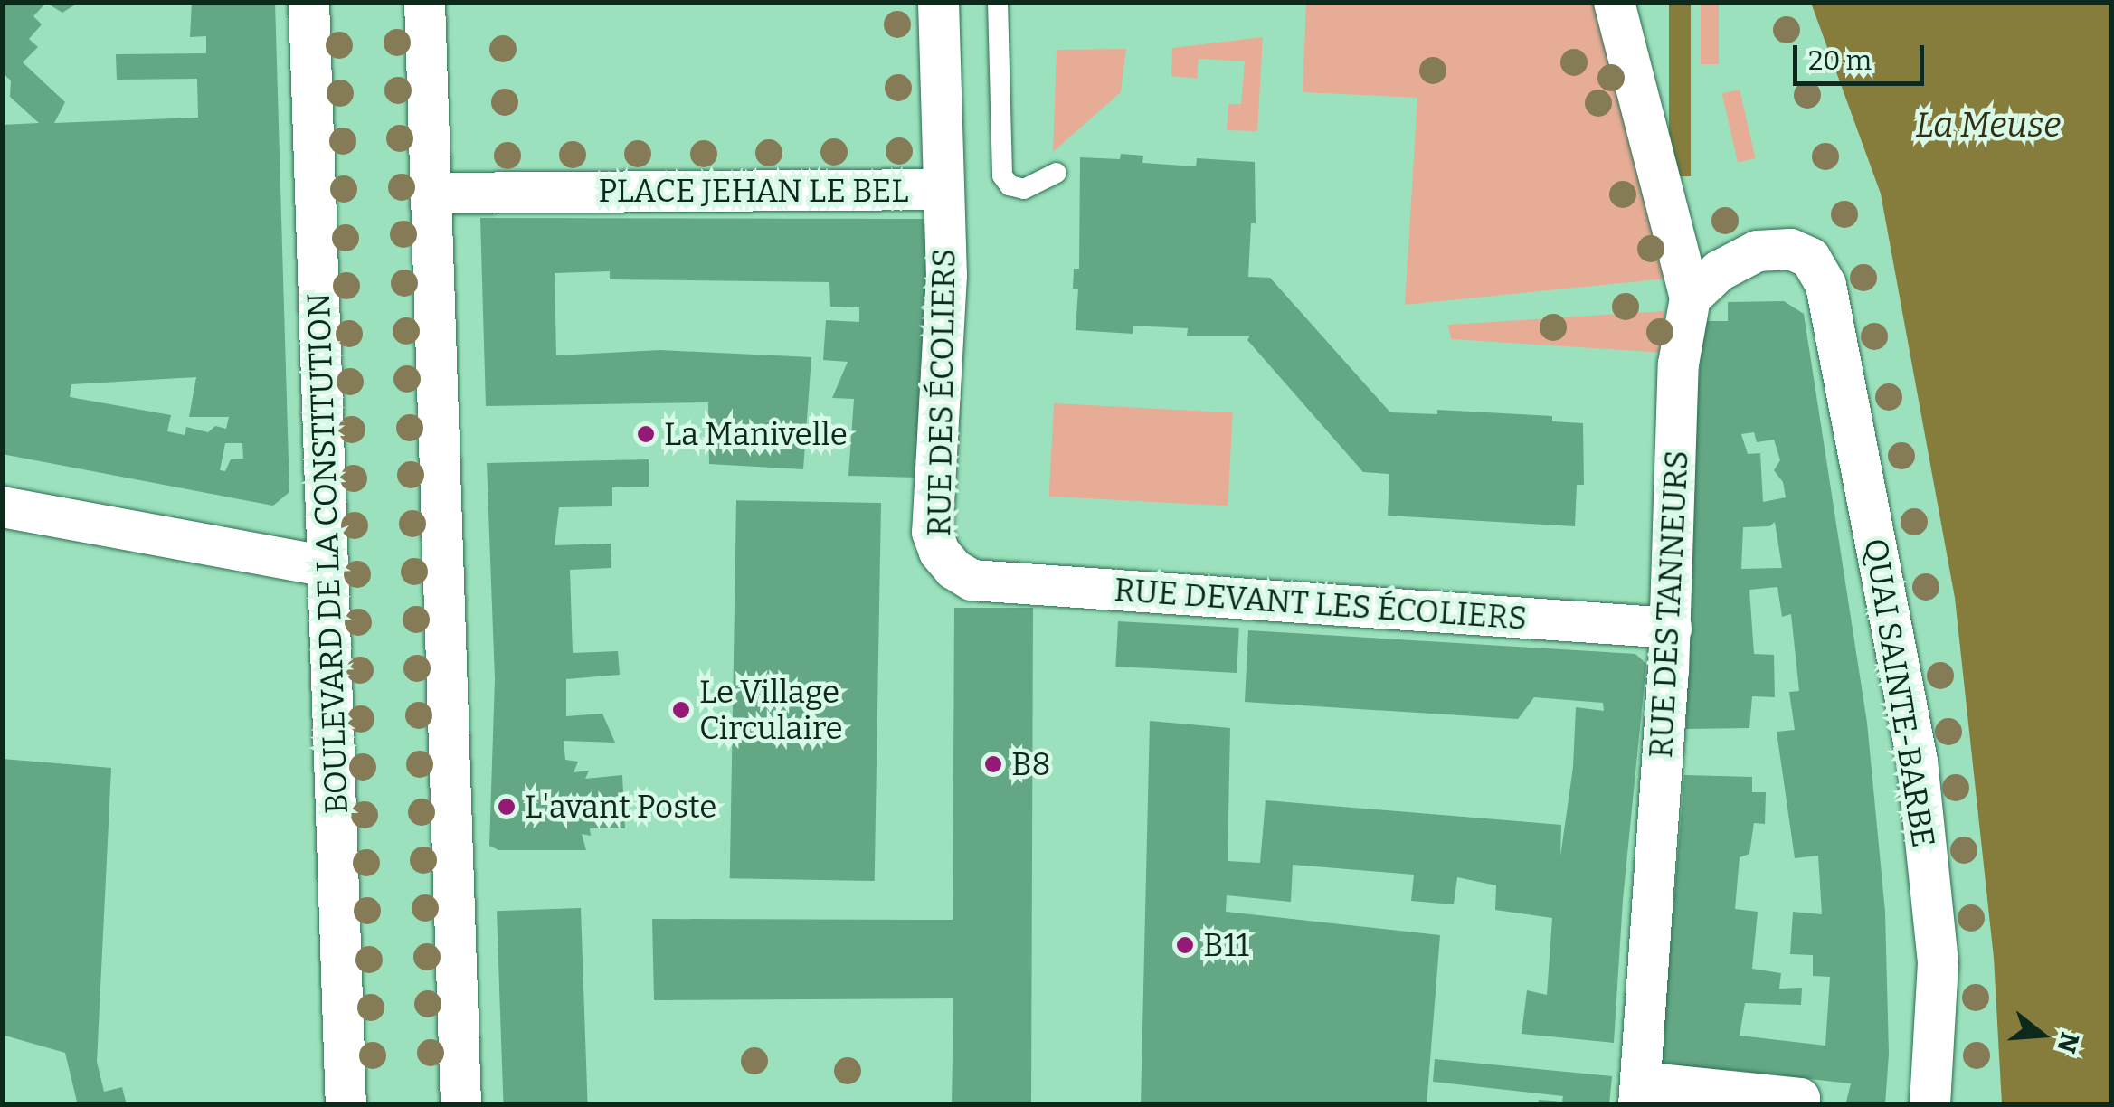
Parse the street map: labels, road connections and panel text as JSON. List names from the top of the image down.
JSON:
{
  "streets": {
    "street": [
      "PLACE JEHAN LE BEL",
      "RUE DES ÉCOLIERS",
      "BOULEVARD DE LA CONSTITUTION",
      "RUE DEVANT LES ÉCOLIERS",
      "RUE DES TANNEURS",
      "QUAI SAINTE-BARBE"
    ]
  },
  "crossings": [
    ["PLACE JEHAN LE BEL", "RUE DES ÉCOLIERS"],
    ["RUE DES ÉCOLIERS", "RUE DEVANT LES ÉCOLIERS"],
    ["RUE DEVANT LES ÉCOLIERS", "RUE DES TANNEURS"],
    ["RUE DES TANNEURS", "QUAI SAINTE-BARBE"]
  ],
  "water": ["La Meuse"],
  "places": [
    "La Manivelle",
    "Le Village Circulaire",
    "B8",
    "L'avant Poste",
    "B11"
  ],
  "scale_bar": "20 m",
  "north": "right"
}
